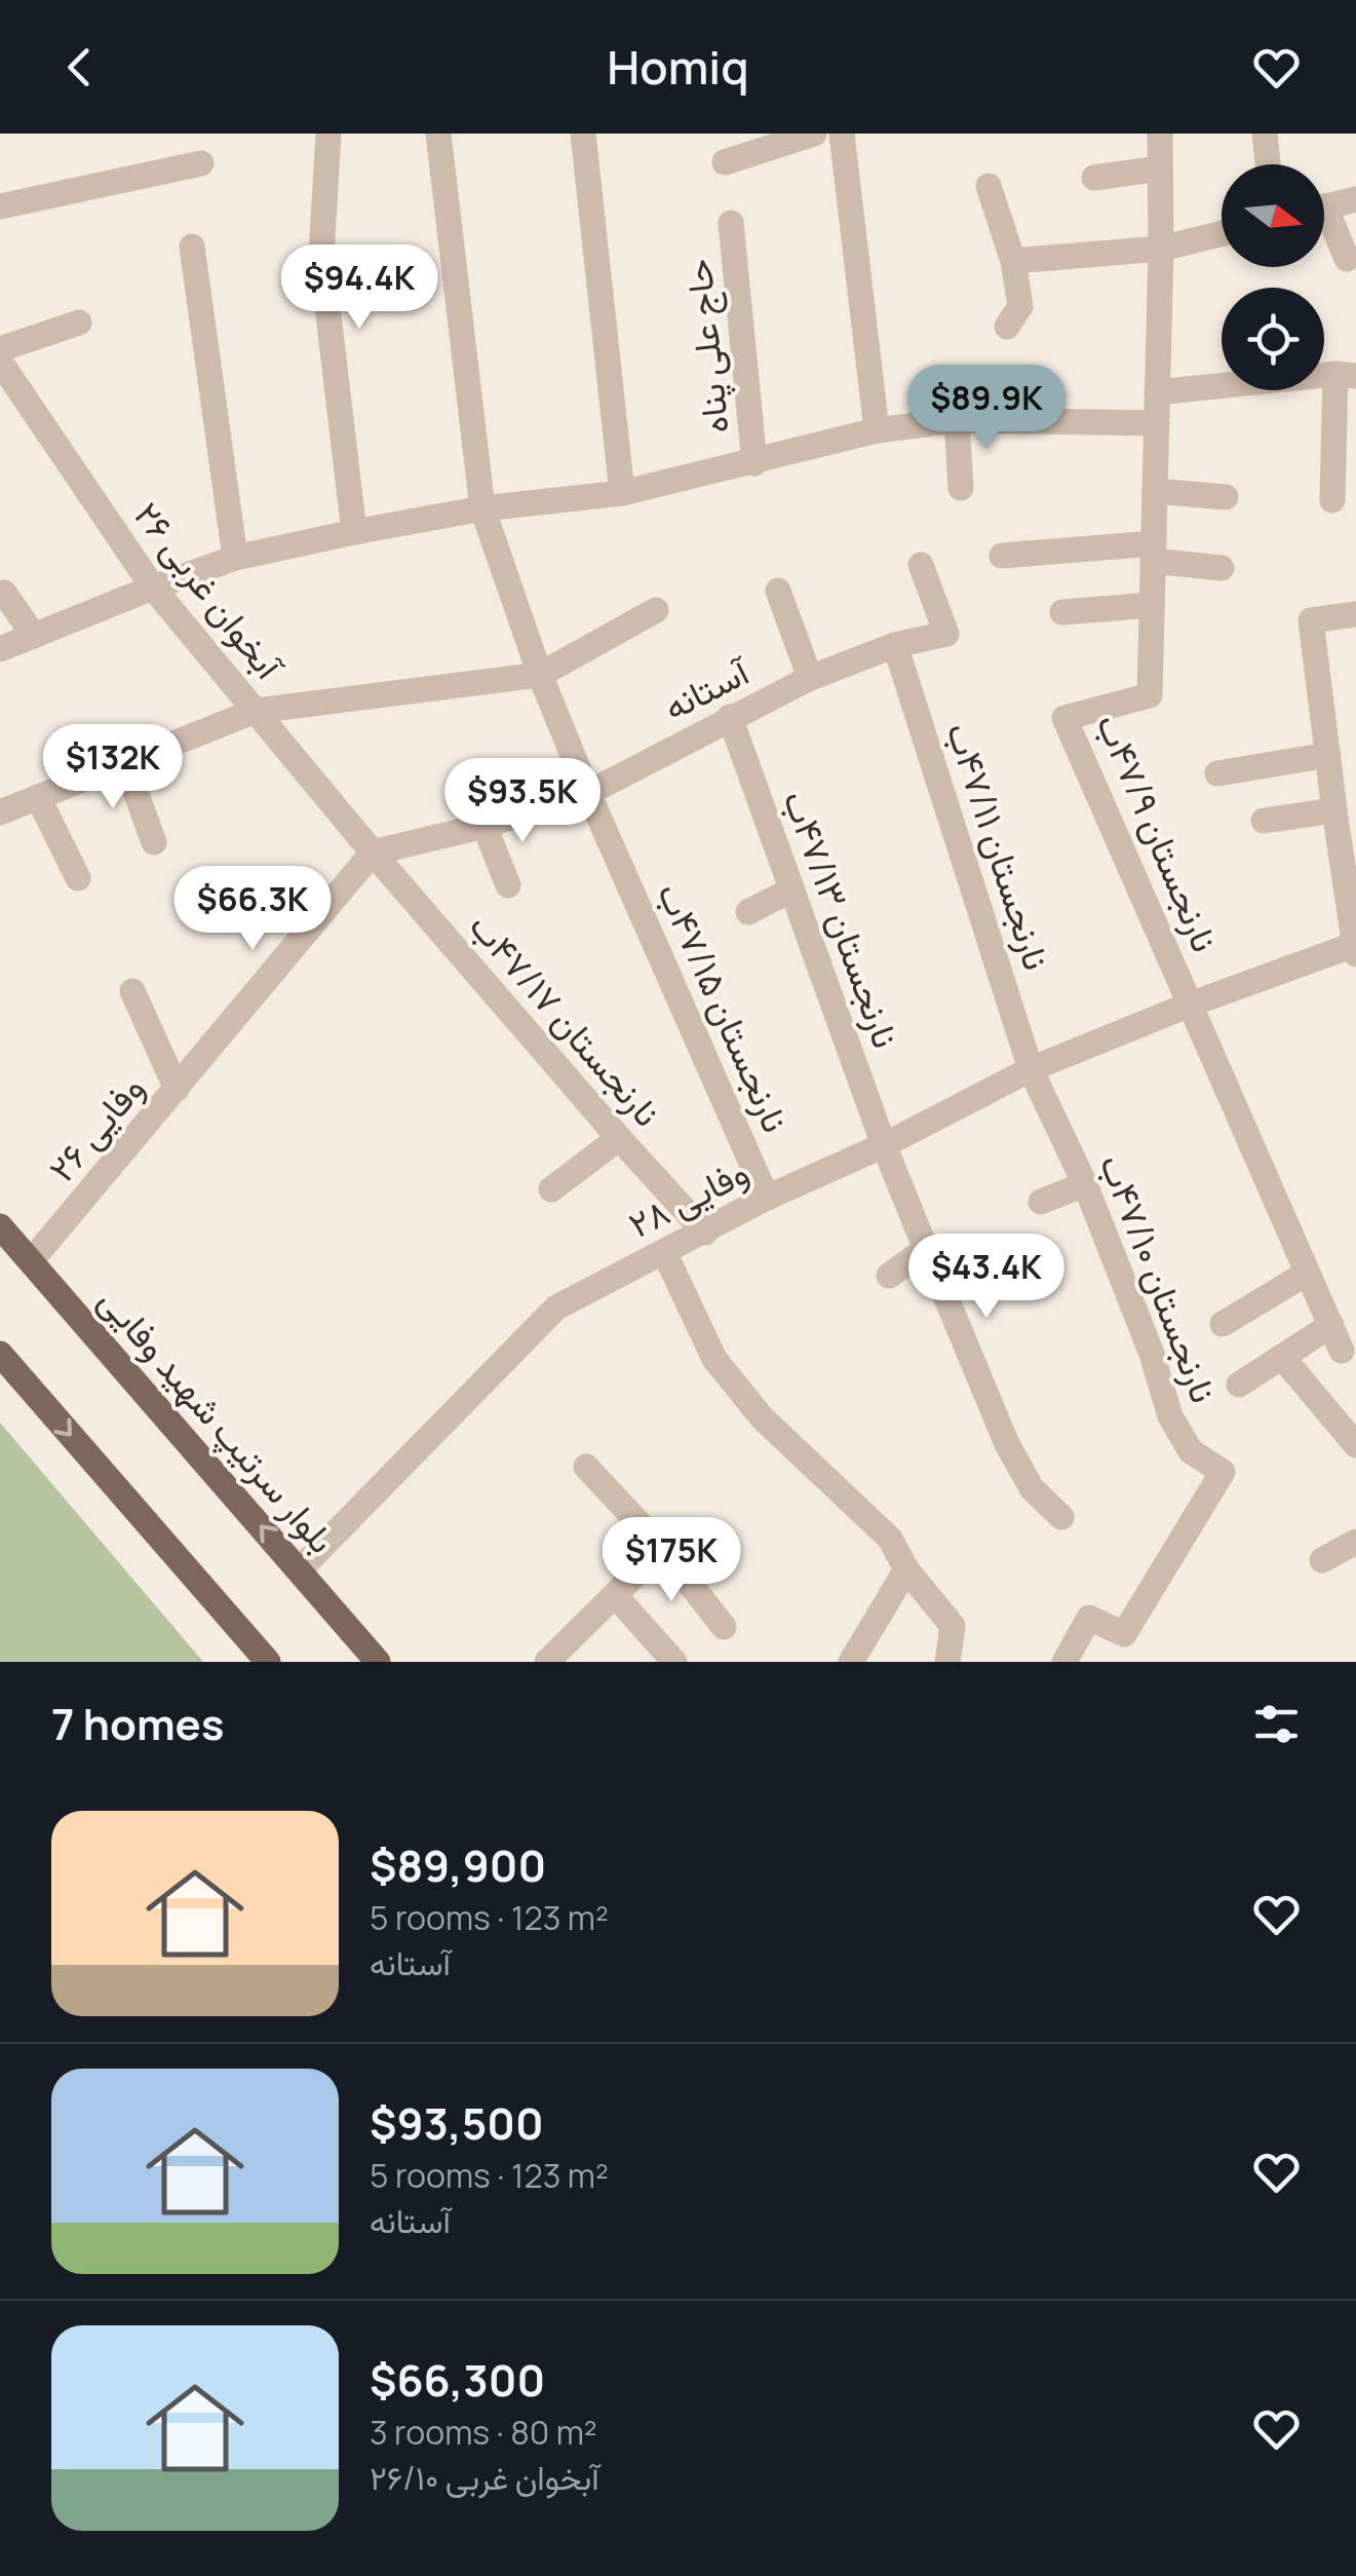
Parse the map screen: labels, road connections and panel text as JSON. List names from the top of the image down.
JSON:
{
  "streets": {
    "main road": ["بلوار سرتیپ شهید وفایی"],
    "street": [
      "حاج علی پناه",
      "آبخوان غربی ۲۶",
      "آستانه",
      "نارنجستان ۴۷/۹ب",
      "نارنجستان ۴۷/۱۱ب",
      "نارنجستان ۴۷/۱۳ب",
      "نارنجستان ۴۷/۱۵ب",
      "نارنجستان ۴۷/۱۷ب",
      "وفایی ۲۶",
      "وفایی ۲۸",
      "نارنجستان ۴۷/۱۰ب"
    ]
  },
  "crossings": [
    ["آبخوان غربی ۲۶", "آستانه"],
    ["آبخوان غربی ۲۶", "نارنجستان ۴۷/۱۷ب"],
    ["آبخوان غربی ۲۶", "وفایی ۲۶"],
    ["آستانه", "نارنجستان ۴۷/۱۱ب"],
    ["آستانه", "نارنجستان ۴۷/۱۳ب"],
    ["آستانه", "نارنجستان ۴۷/۱۵ب"],
    ["آستانه", "نارنجستان ۴۷/۱۷ب"],
    ["آستانه", "وفایی ۲۶"],
    ["نارنجستان ۴۷/۹ب", "وفایی ۲۸"],
    ["نارنجستان ۴۷/۱۱ب", "وفایی ۲۸"],
    ["نارنجستان ۴۷/۱۱ب", "نارنجستان ۴۷/۱۰ب"],
    ["نارنجستان ۴۷/۱۳ب", "وفایی ۲۸"],
    ["نارنجستان ۴۷/۱۵ب", "وفایی ۲۸"],
    ["نارنجستان ۴۷/۱۷ب", "وفایی ۲۶"],
    ["نارنجستان ۴۷/۱۷ب", "وفایی ۲۸"],
    ["وفایی ۲۶", "بلوار سرتیپ شهید وفایی"],
    ["وفایی ۲۸", "نارنجستان ۴۷/۱۰ب"],
    ["وفایی ۲۸", "بلوار سرتیپ شهید وفایی"]
  ],
  "north": "right",
  "page": {
    "header": "Homiq",
    "price": [
      "$94.4K",
      "$89.9K",
      "$132K",
      "$93.5K",
      "$66.3K",
      "$43.4K",
      "$175K"
    ],
    "heading": "7 homes",
    "list": [
      {
        "name": "$89,900",
        "note": "5 rooms · 123 m² · آستانه"
      },
      {
        "name": "$93,500",
        "note": "5 rooms · 123 m² · آستانه"
      },
      {
        "name": "$66,300",
        "note": "3 rooms · 80 m² · آبخوان غربی ۲۶/۱۰"
      }
    ]
  }
}
